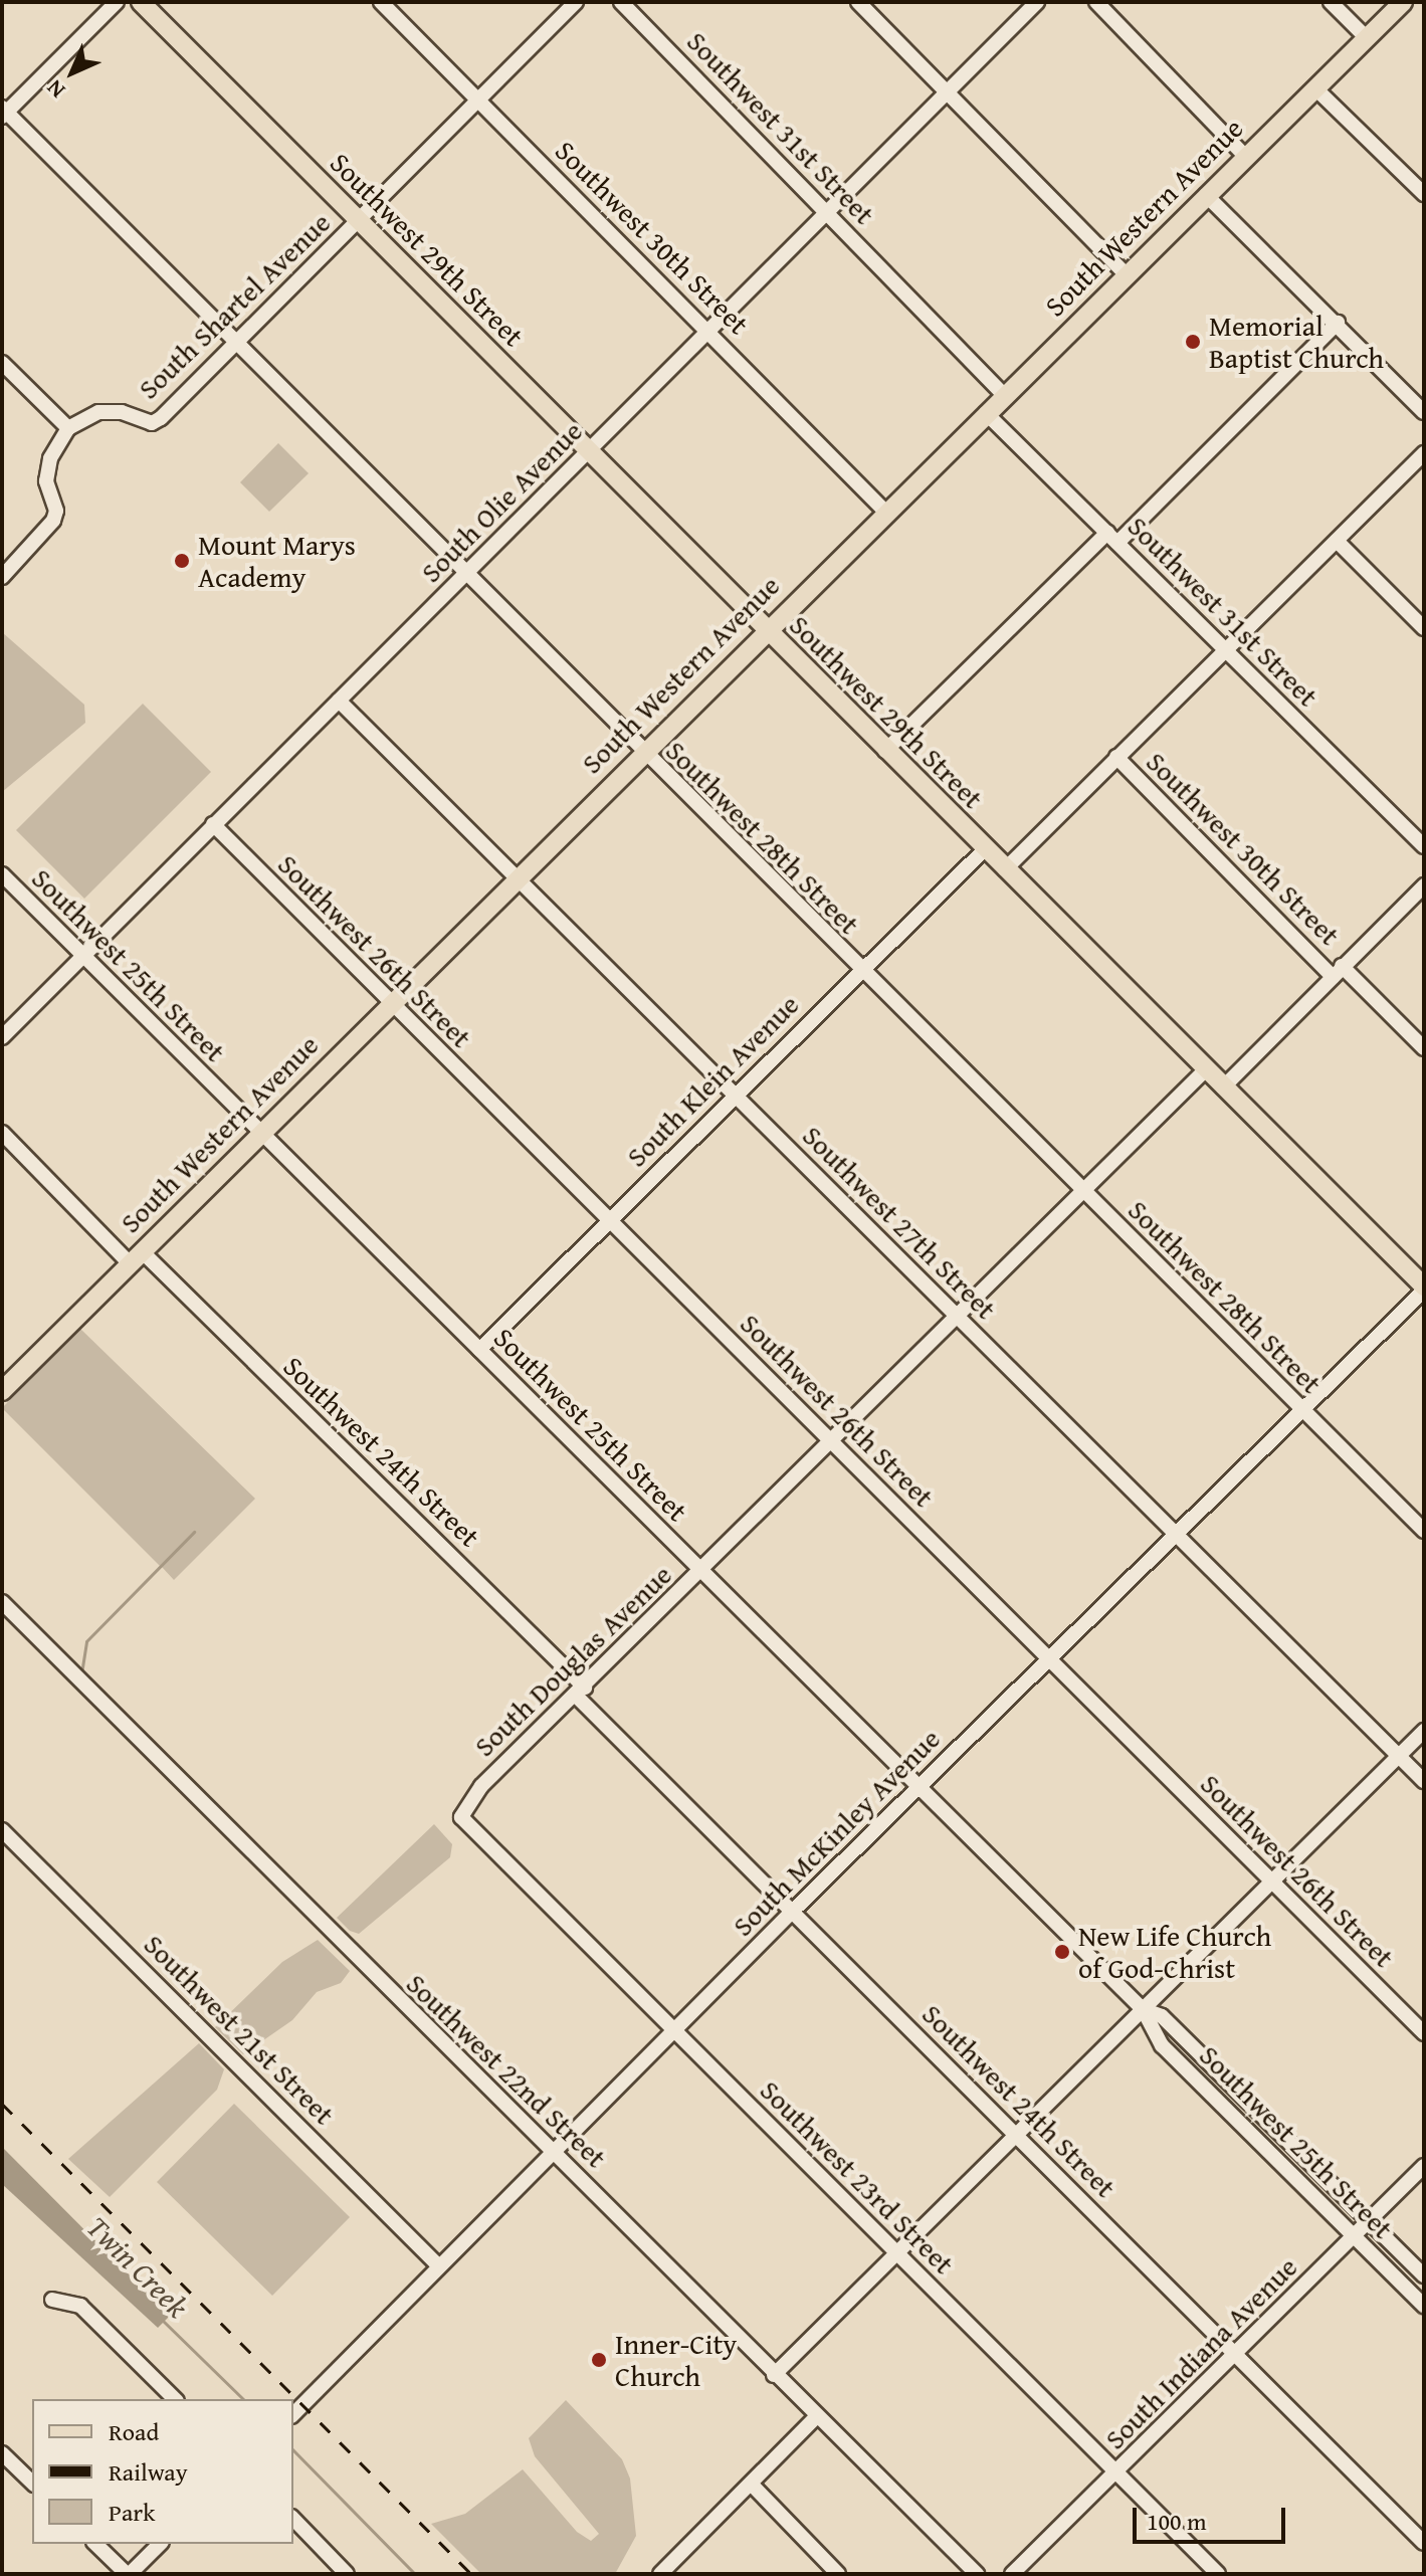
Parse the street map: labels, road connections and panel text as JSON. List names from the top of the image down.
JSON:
{
  "streets": {
    "main road": ["South Western Avenue", "Southwest 29th Street"],
    "street": [
      "Southwest 31st Street",
      "Southwest 30th Street",
      "South Shartel Avenue",
      "South Olie Avenue",
      "Southwest 28th Street",
      "Southwest 26th Street",
      "Southwest 25th Street",
      "South Klein Avenue",
      "Southwest 27th Street",
      "Southwest 24th Street",
      "South Douglas Avenue",
      "South McKinley Avenue",
      "Southwest 21st Street",
      "Southwest 22nd Street",
      "Southwest 23rd Street",
      "South Indiana Avenue"
    ]
  },
  "crossings": [
    ["Southwest 31st Street", "South Western Avenue"],
    ["Southwest 31st Street", "South Olie Avenue"],
    ["South Western Avenue", "Southwest 30th Street"],
    ["South Western Avenue", "Southwest 29th Street"],
    ["South Western Avenue", "Southwest 28th Street"],
    ["South Western Avenue", "Southwest 26th Street"],
    ["South Western Avenue", "Southwest 25th Street"],
    ["South Western Avenue", "Southwest 27th Street"],
    ["South Western Avenue", "Southwest 24th Street"],
    ["Southwest 30th Street", "South Shartel Avenue"],
    ["Southwest 30th Street", "South Olie Avenue"],
    ["Southwest 29th Street", "South Shartel Avenue"],
    ["Southwest 29th Street", "South Olie Avenue"],
    ["Southwest 29th Street", "South Klein Avenue"],
    ["Southwest 29th Street", "South Douglas Avenue"],
    ["Southwest 29th Street", "South McKinley Avenue"],
    ["South Shartel Avenue", "Southwest 28th Street"],
    ["South Olie Avenue", "Southwest 28th Street"],
    ["South Olie Avenue", "Southwest 26th Street"],
    ["South Olie Avenue", "Southwest 25th Street"],
    ["South Olie Avenue", "Southwest 27th Street"],
    ["Southwest 28th Street", "South Klein Avenue"],
    ["Southwest 28th Street", "South Douglas Avenue"],
    ["Southwest 28th Street", "South McKinley Avenue"],
    ["Southwest 26th Street", "South Klein Avenue"],
    ["Southwest 26th Street", "South Douglas Avenue"],
    ["Southwest 26th Street", "South McKinley Avenue"],
    ["Southwest 25th Street", "South Klein Avenue"],
    ["Southwest 25th Street", "South Douglas Avenue"],
    ["Southwest 25th Street", "South McKinley Avenue"],
    ["Southwest 25th Street", "South Indiana Avenue"],
    ["South Klein Avenue", "Southwest 27th Street"],
    ["Southwest 27th Street", "South Douglas Avenue"],
    ["Southwest 27th Street", "South McKinley Avenue"],
    ["Southwest 24th Street", "South Douglas Avenue"],
    ["Southwest 24th Street", "South McKinley Avenue"],
    ["Southwest 24th Street", "South Indiana Avenue"],
    ["South Douglas Avenue", "Southwest 23rd Street"],
    ["South McKinley Avenue", "Southwest 21st Street"],
    ["South McKinley Avenue", "Southwest 22nd Street"],
    ["South McKinley Avenue", "Southwest 23rd Street"],
    ["Southwest 23rd Street", "South Indiana Avenue"]
  ],
  "water": ["Twin Creek"],
  "places": [
    "Memorial Baptist Church",
    "Mount Marys Academy",
    "New Life Church of God-Christ",
    "Inner-City Church"
  ],
  "legend": ["Road", "Railway", "Park"],
  "scale_bar": "100 m",
  "north": "bottom left"
}
